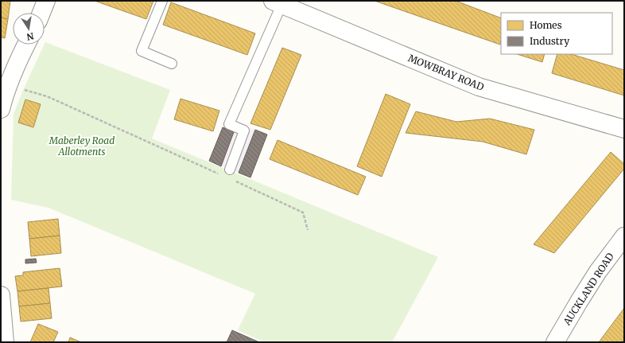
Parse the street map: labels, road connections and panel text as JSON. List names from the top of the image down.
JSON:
{
  "streets": {
    "street": ["MOWBRAY ROAD", "AUCKLAND ROAD"]
  },
  "parks": ["Maberley Road Allotments"],
  "legend": ["Homes", "Industry"],
  "north": "bottom"
}
